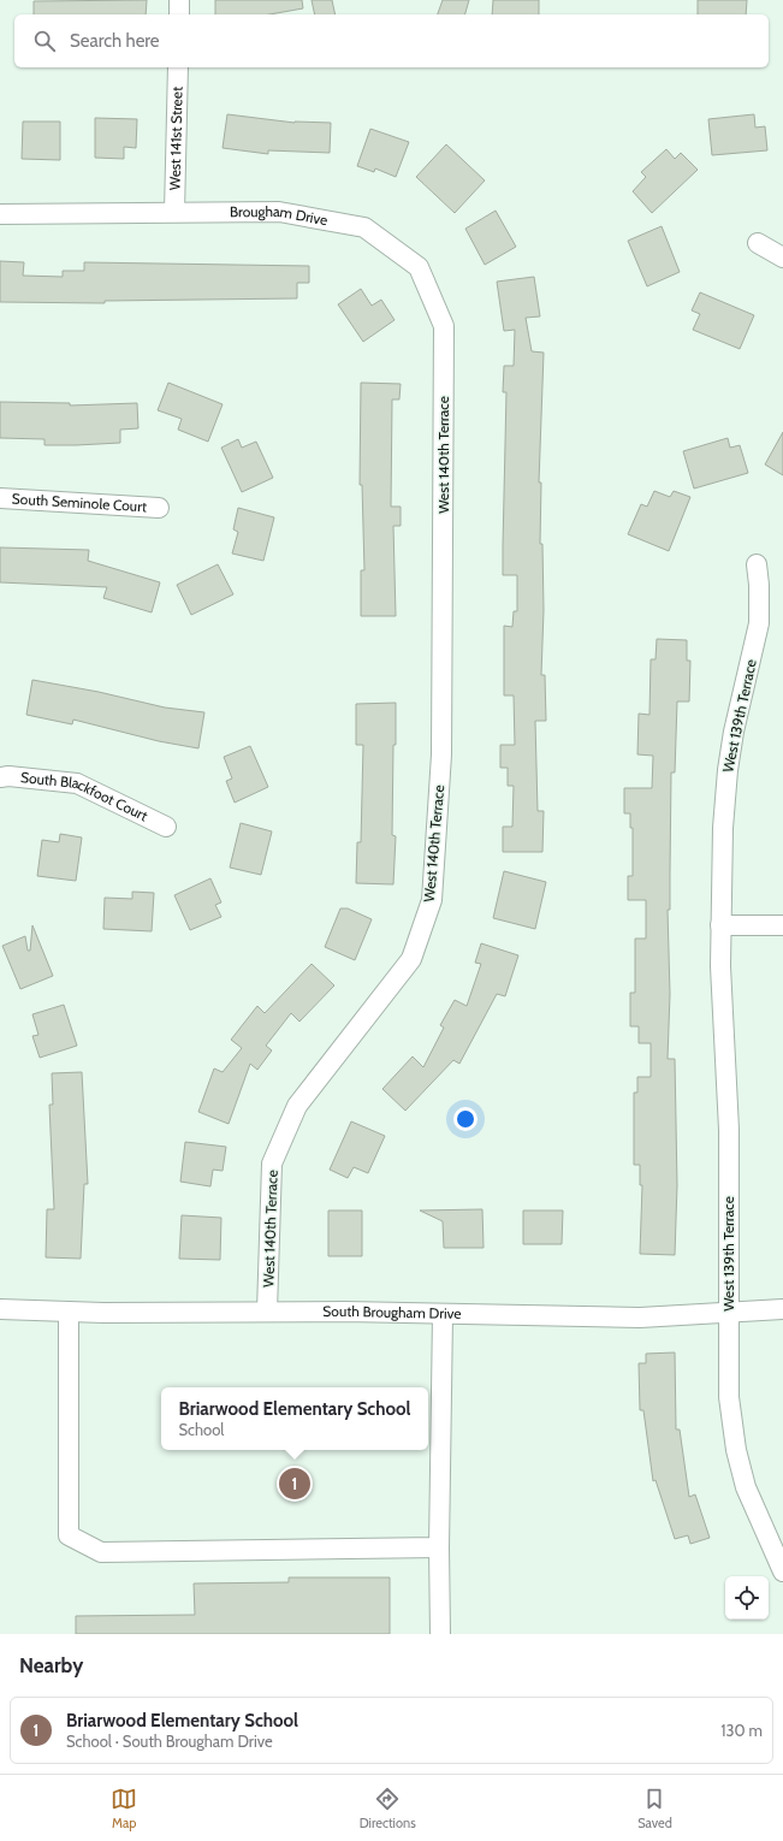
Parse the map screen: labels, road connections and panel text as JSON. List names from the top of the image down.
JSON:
{
  "streets": {
    "street": [
      "West 141st Street",
      "Brougham Drive",
      "West 140th Terrace",
      "South Seminole Court",
      "West 139th Terrace",
      "South Blackfoot Court",
      "South Brougham Drive"
    ]
  },
  "crossings": [
    ["West 141st Street", "Brougham Drive"],
    ["Brougham Drive", "West 140th Terrace"],
    ["West 140th Terrace", "South Brougham Drive"],
    ["West 139th Terrace", "South Brougham Drive"]
  ],
  "page": {
    "search": "Search here",
    "popup": ["Briarwood Elementary School", "School"],
    "pins": "1",
    "heading": "Nearby",
    "list": [
      {
        "mark": "1",
        "name": "Briarwood Elementary School",
        "note": "School · South Brougham Drive",
        "value": "130 m"
      }
    ],
    "nav": ["Map", "Directions", "Saved"]
  }
}
